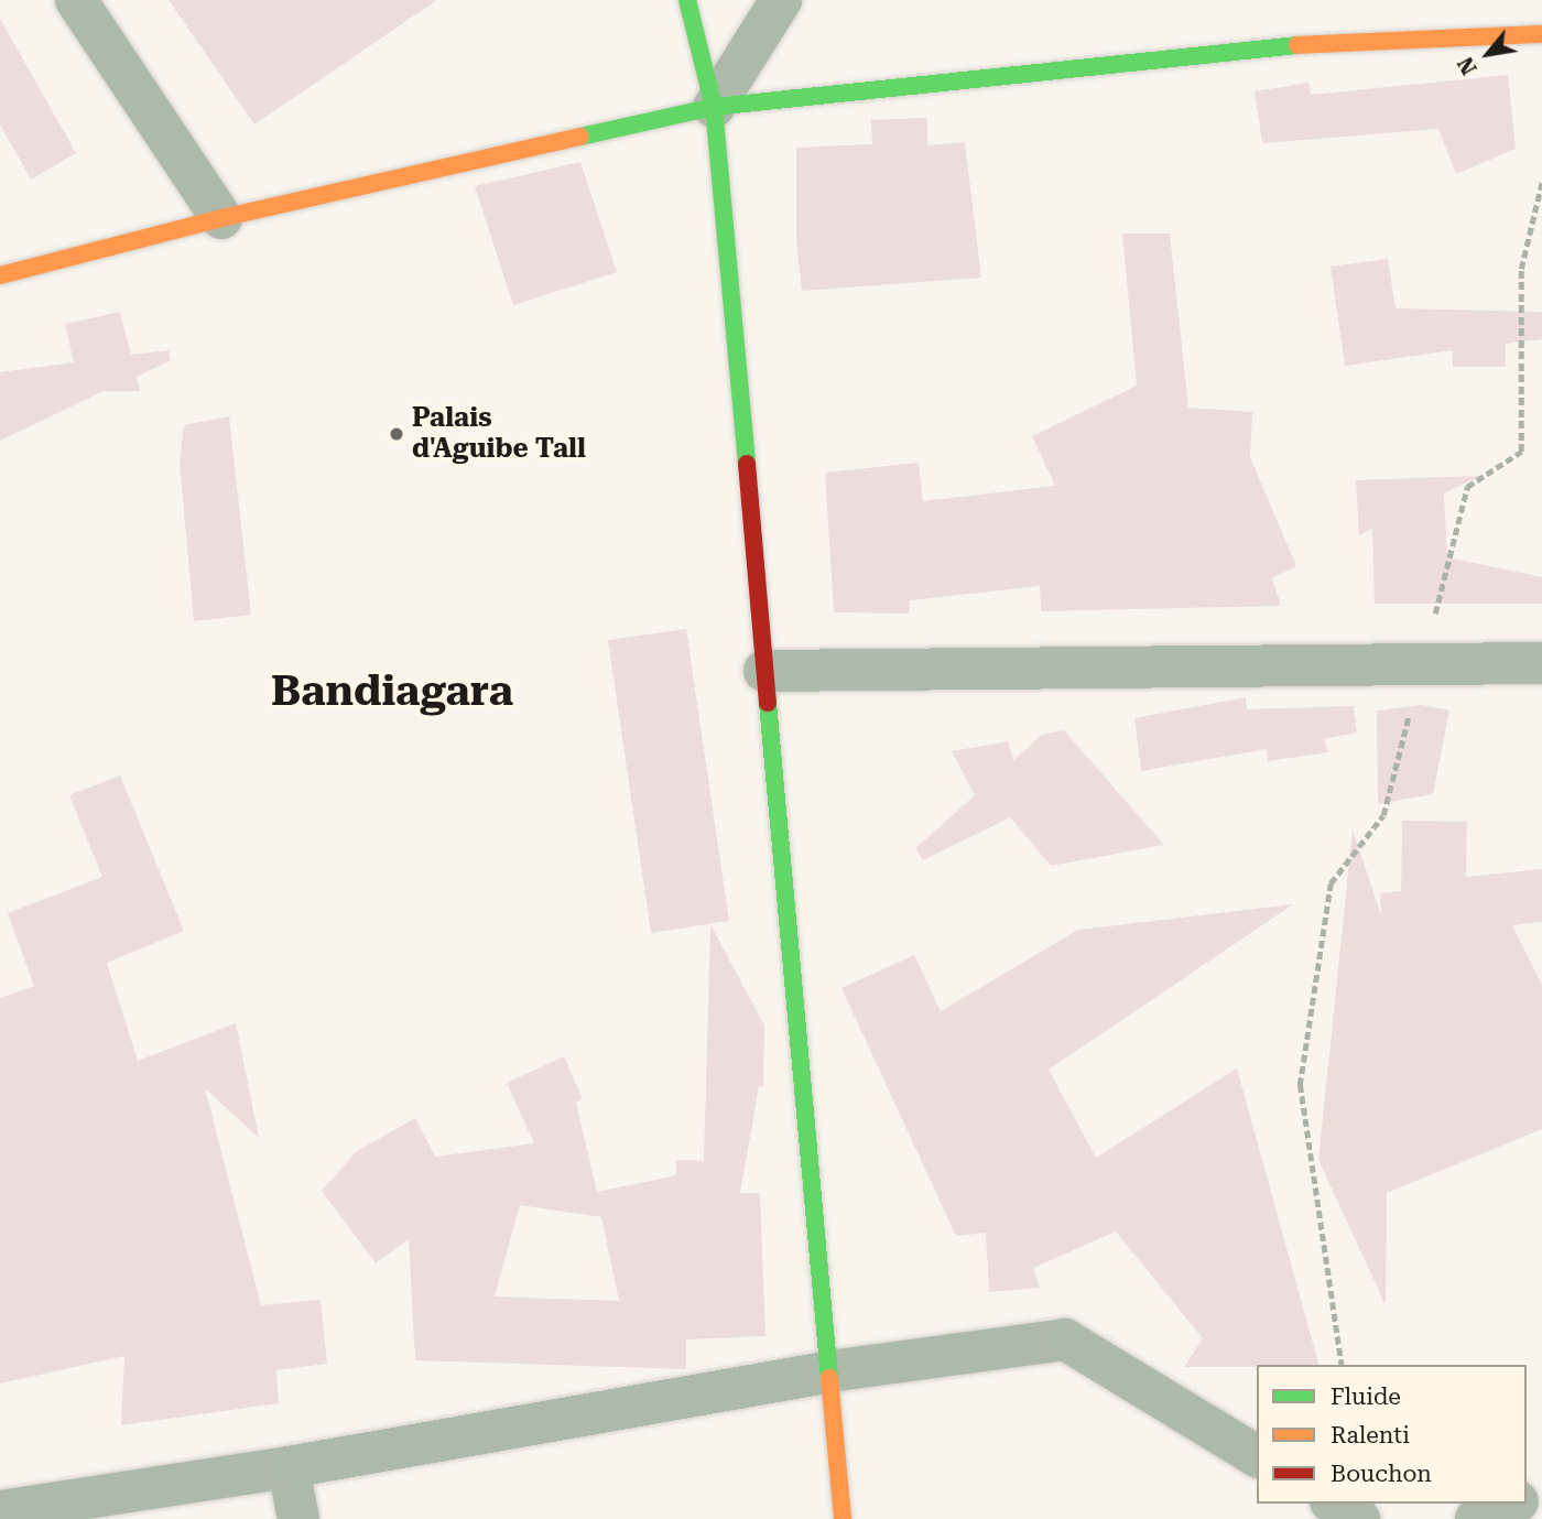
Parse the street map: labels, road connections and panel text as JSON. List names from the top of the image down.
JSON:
{
  "districts": ["Bandiagara"],
  "places": ["Palais d'Aguibe Tall"],
  "legend": ["Fluide", "Ralenti", "Bouchon"],
  "north": "bottom left"
}
